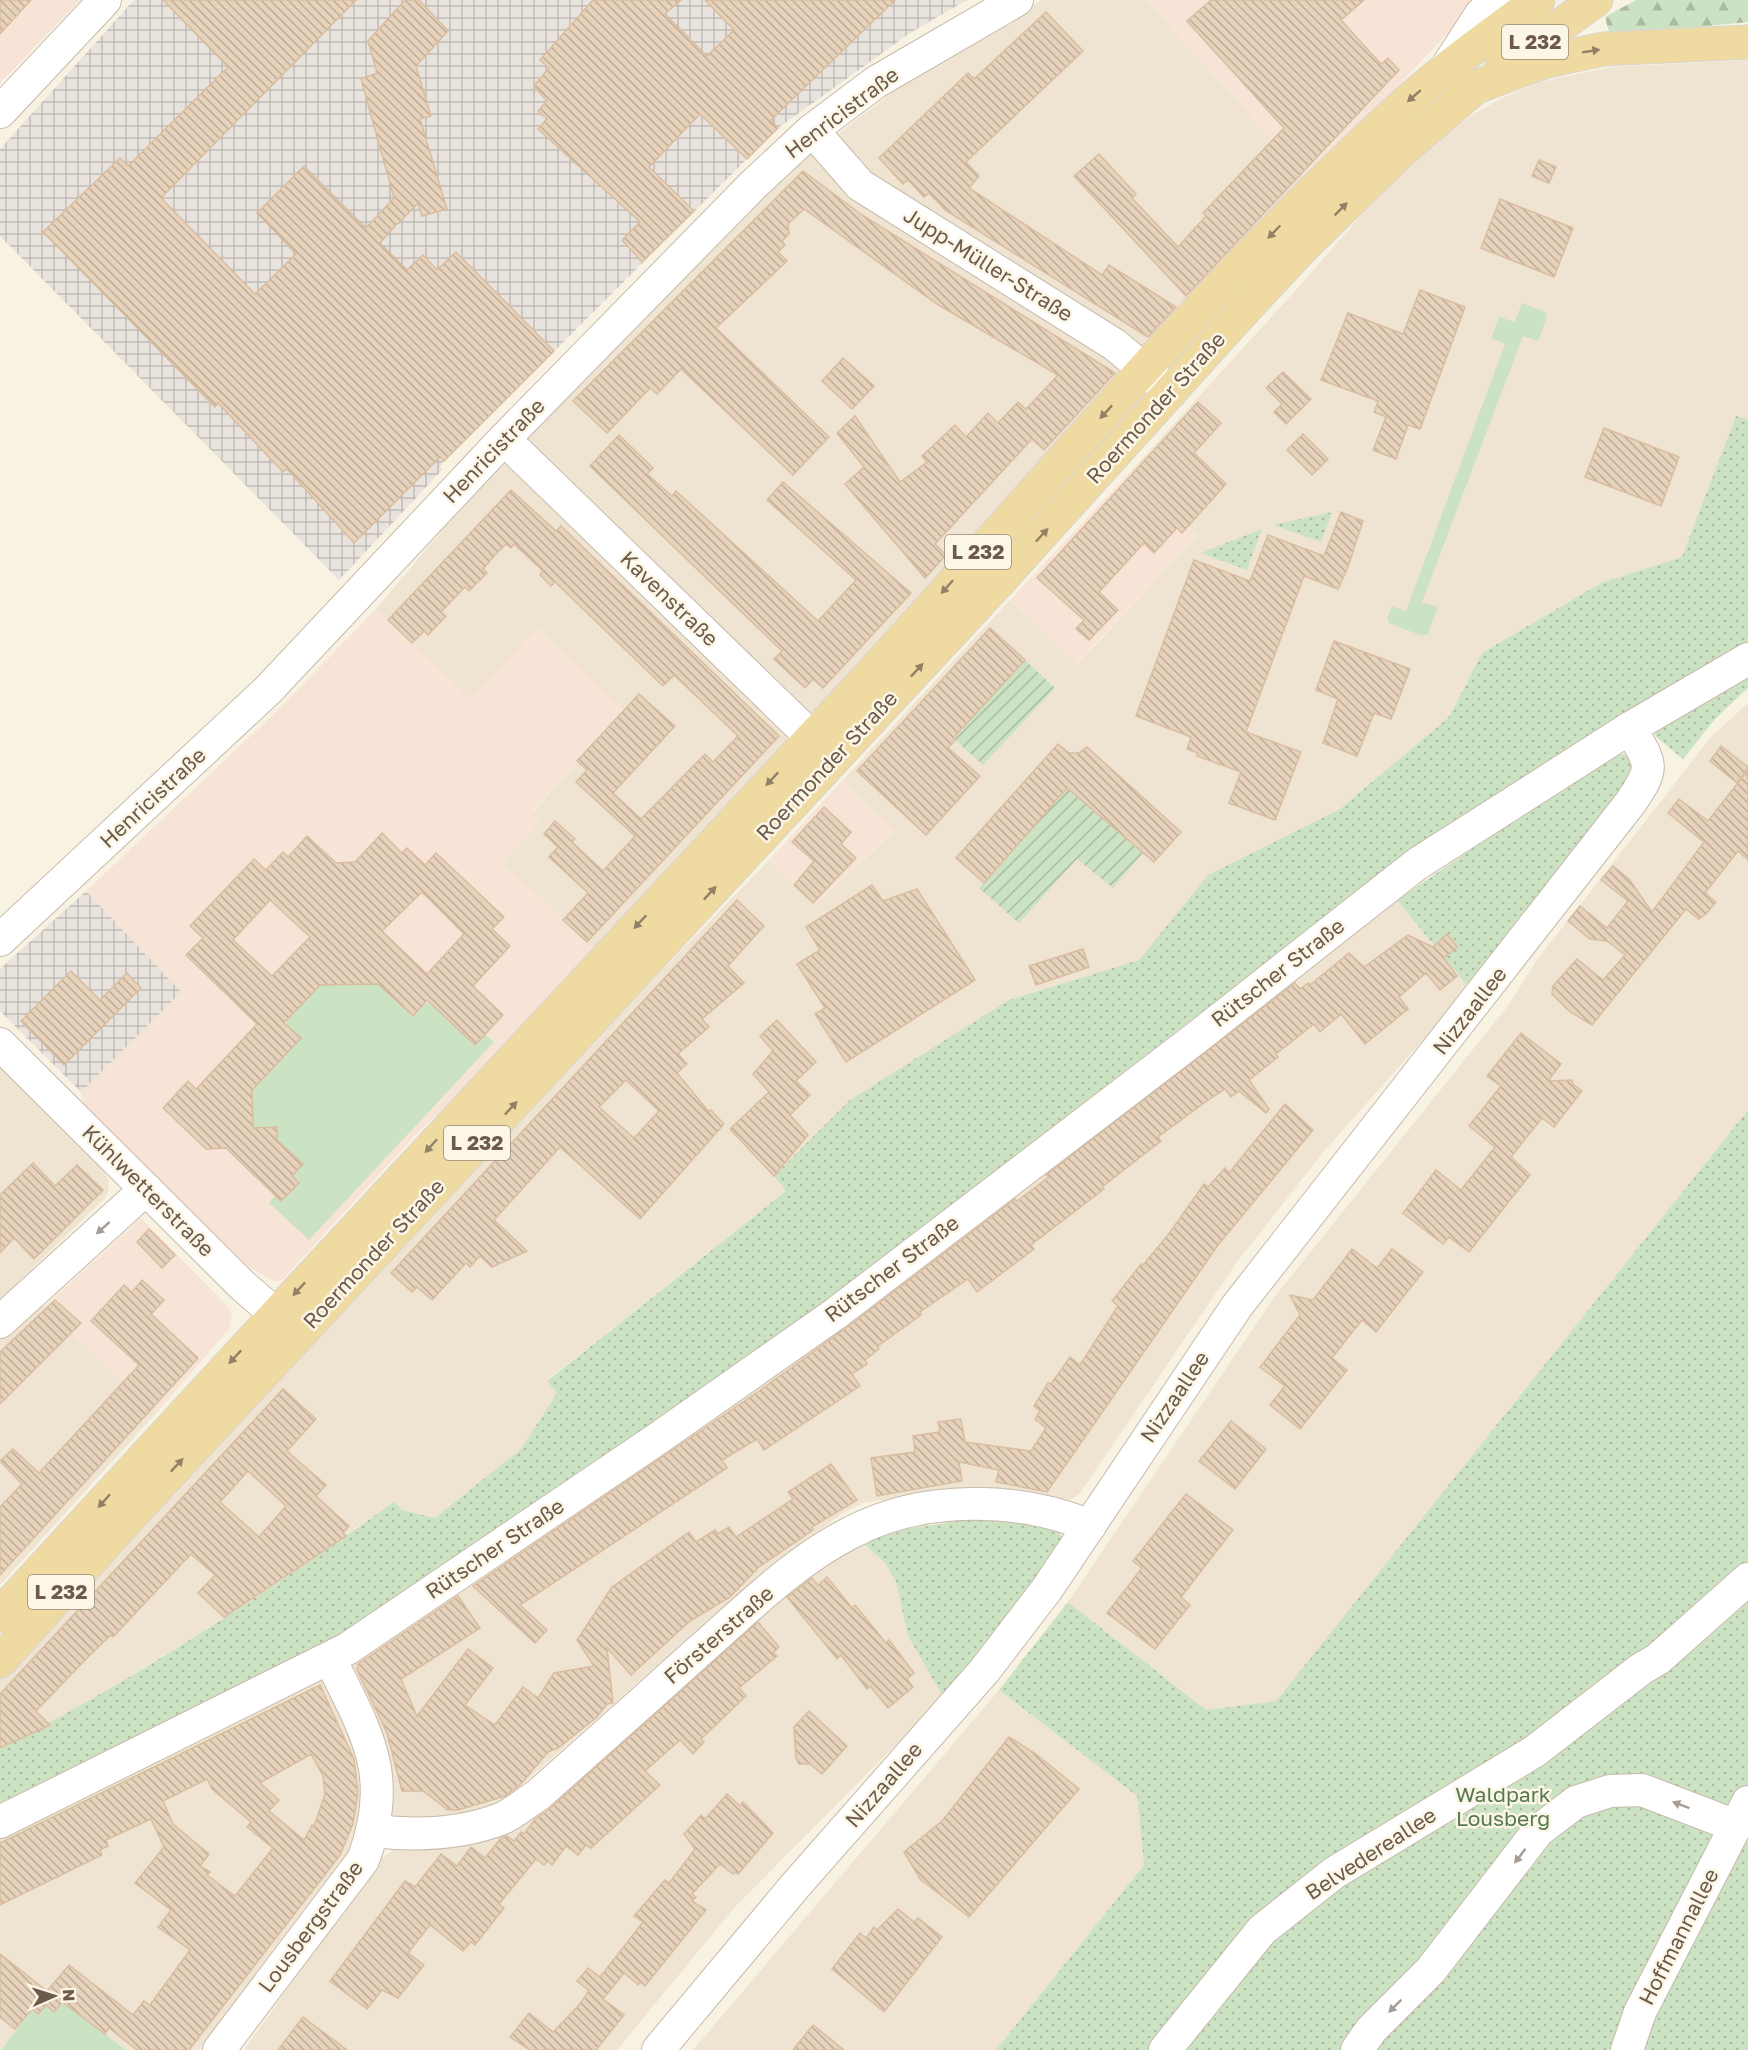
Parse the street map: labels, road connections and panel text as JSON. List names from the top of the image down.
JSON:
{
  "streets": {
    "main road": ["L 232", "Roermonder Straße"],
    "street": [
      "Henricistraße",
      "Jupp-Müller-Straße",
      "Kavenstraße",
      "Rütscher Straße",
      "Nizzaallee",
      "Kühlwetterstraße",
      "Försterstraße",
      "Belvedereallee",
      "Lousbergstraße",
      "Hoffmannallee"
    ]
  },
  "crossings": [
    ["L 232", "Roermonder Straße"],
    ["Henricistraße", "Jupp-Müller-Straße"],
    ["Henricistraße", "Kavenstraße"],
    ["Jupp-Müller-Straße", "Roermonder Straße"],
    ["Roermonder Straße", "Kavenstraße"],
    ["Roermonder Straße", "Kühlwetterstraße"],
    ["Rütscher Straße", "Nizzaallee"],
    ["Rütscher Straße", "Lousbergstraße"],
    ["Nizzaallee", "Försterstraße"],
    ["Försterstraße", "Lousbergstraße"]
  ],
  "parks": ["Waldpark Lousberg"],
  "north": "right"
}
